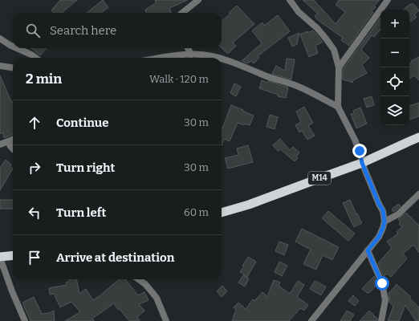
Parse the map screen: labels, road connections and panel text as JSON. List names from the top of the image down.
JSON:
{
  "streets": {
    "highway": ["M14"]
  },
  "page": {
    "map_buttons": ["+", "−"],
    "search": "Search here",
    "heading": ["2 min", "Walk · 120 m"],
    "list": [
      ["Continue", "30 m"],
      ["Turn right", "30 m"],
      ["Turn left", "60 m"],
      "Arrive at destination"
    ]
  }
}
